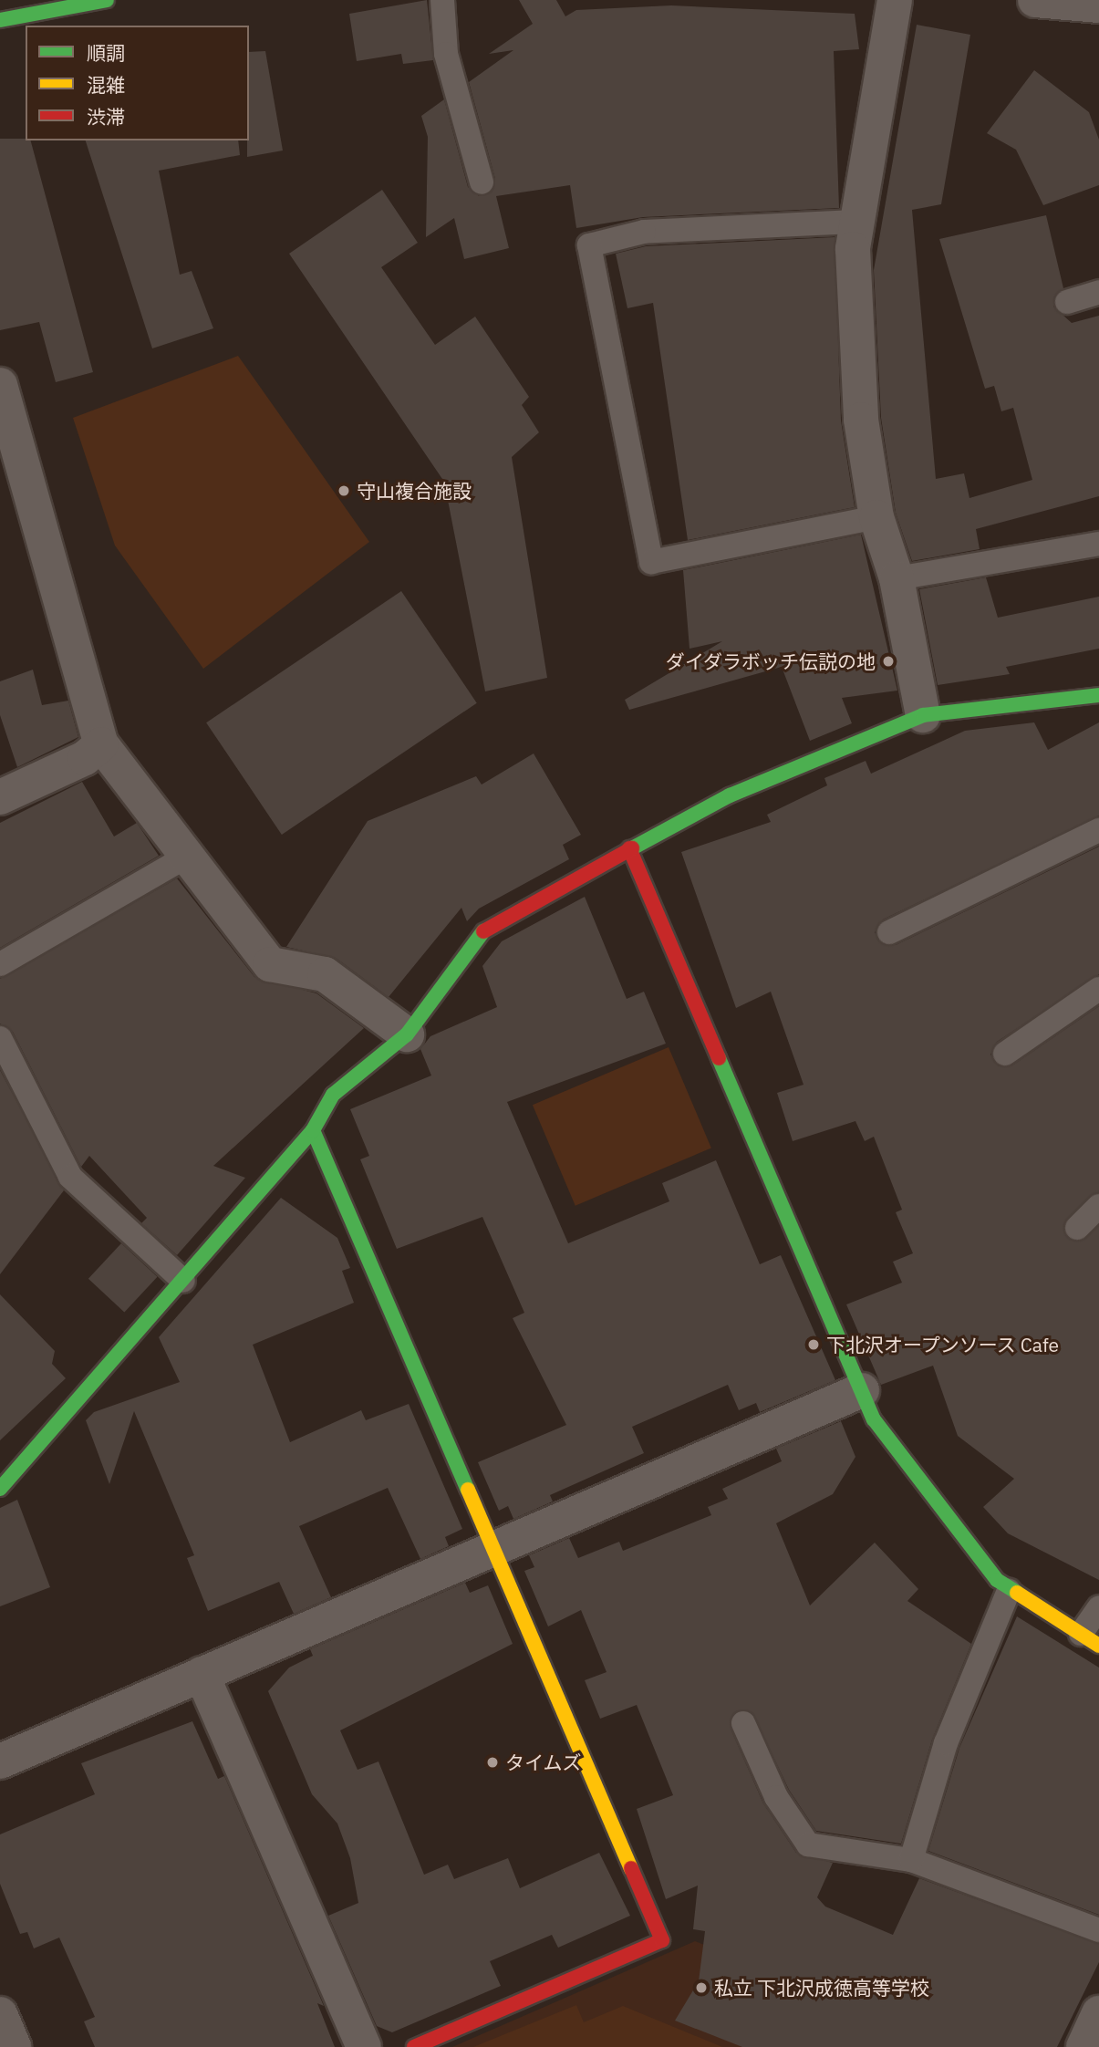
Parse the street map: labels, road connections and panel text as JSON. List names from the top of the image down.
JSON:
{
  "places": [
    "守山複合施設",
    "ダイダラボッチ伝説の地",
    "下北沢オープンソース Cafe",
    "タイムズ",
    "私立 下北沢成徳高等学校"
  ],
  "legend": ["順調", "混雑", "渋滞"]
}
